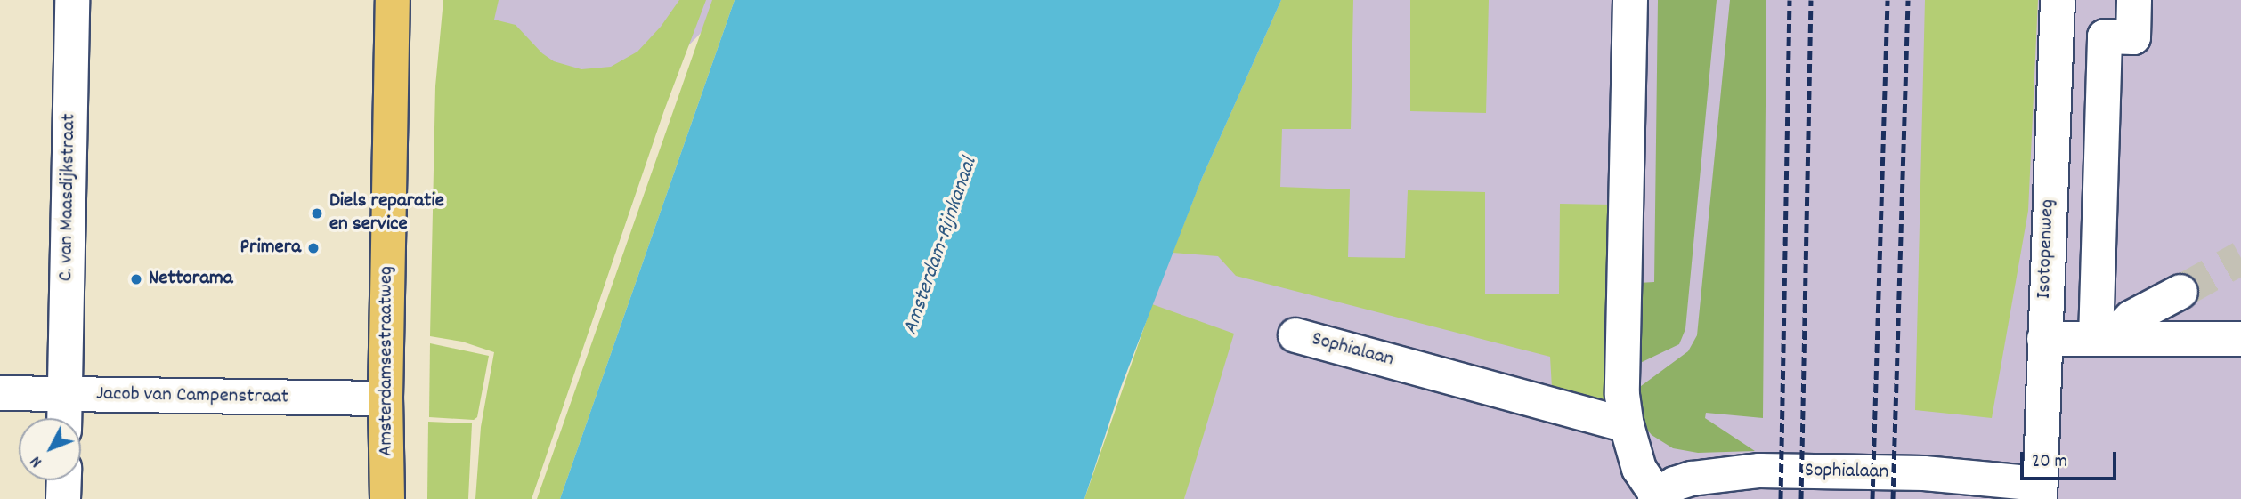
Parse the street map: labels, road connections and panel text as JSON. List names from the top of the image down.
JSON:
{
  "streets": {
    "main road": ["Amsterdamsestraatweg"],
    "street": [
      "C. van Maasdijkstraat",
      "Isotopenweg",
      "Sophialaan",
      "Jacob van Campenstraat"
    ]
  },
  "crossings": [
    ["C. van Maasdijkstraat", "Jacob van Campenstraat"],
    ["Isotopenweg", "Sophialaan"],
    ["Amsterdamsestraatweg", "Jacob van Campenstraat"]
  ],
  "water": ["Amsterdam-Rijnkanaal"],
  "places": ["Diels reparatie en service", "Primera", "Nettorama"],
  "scale_bar": "20 m",
  "north": "bottom left"
}
